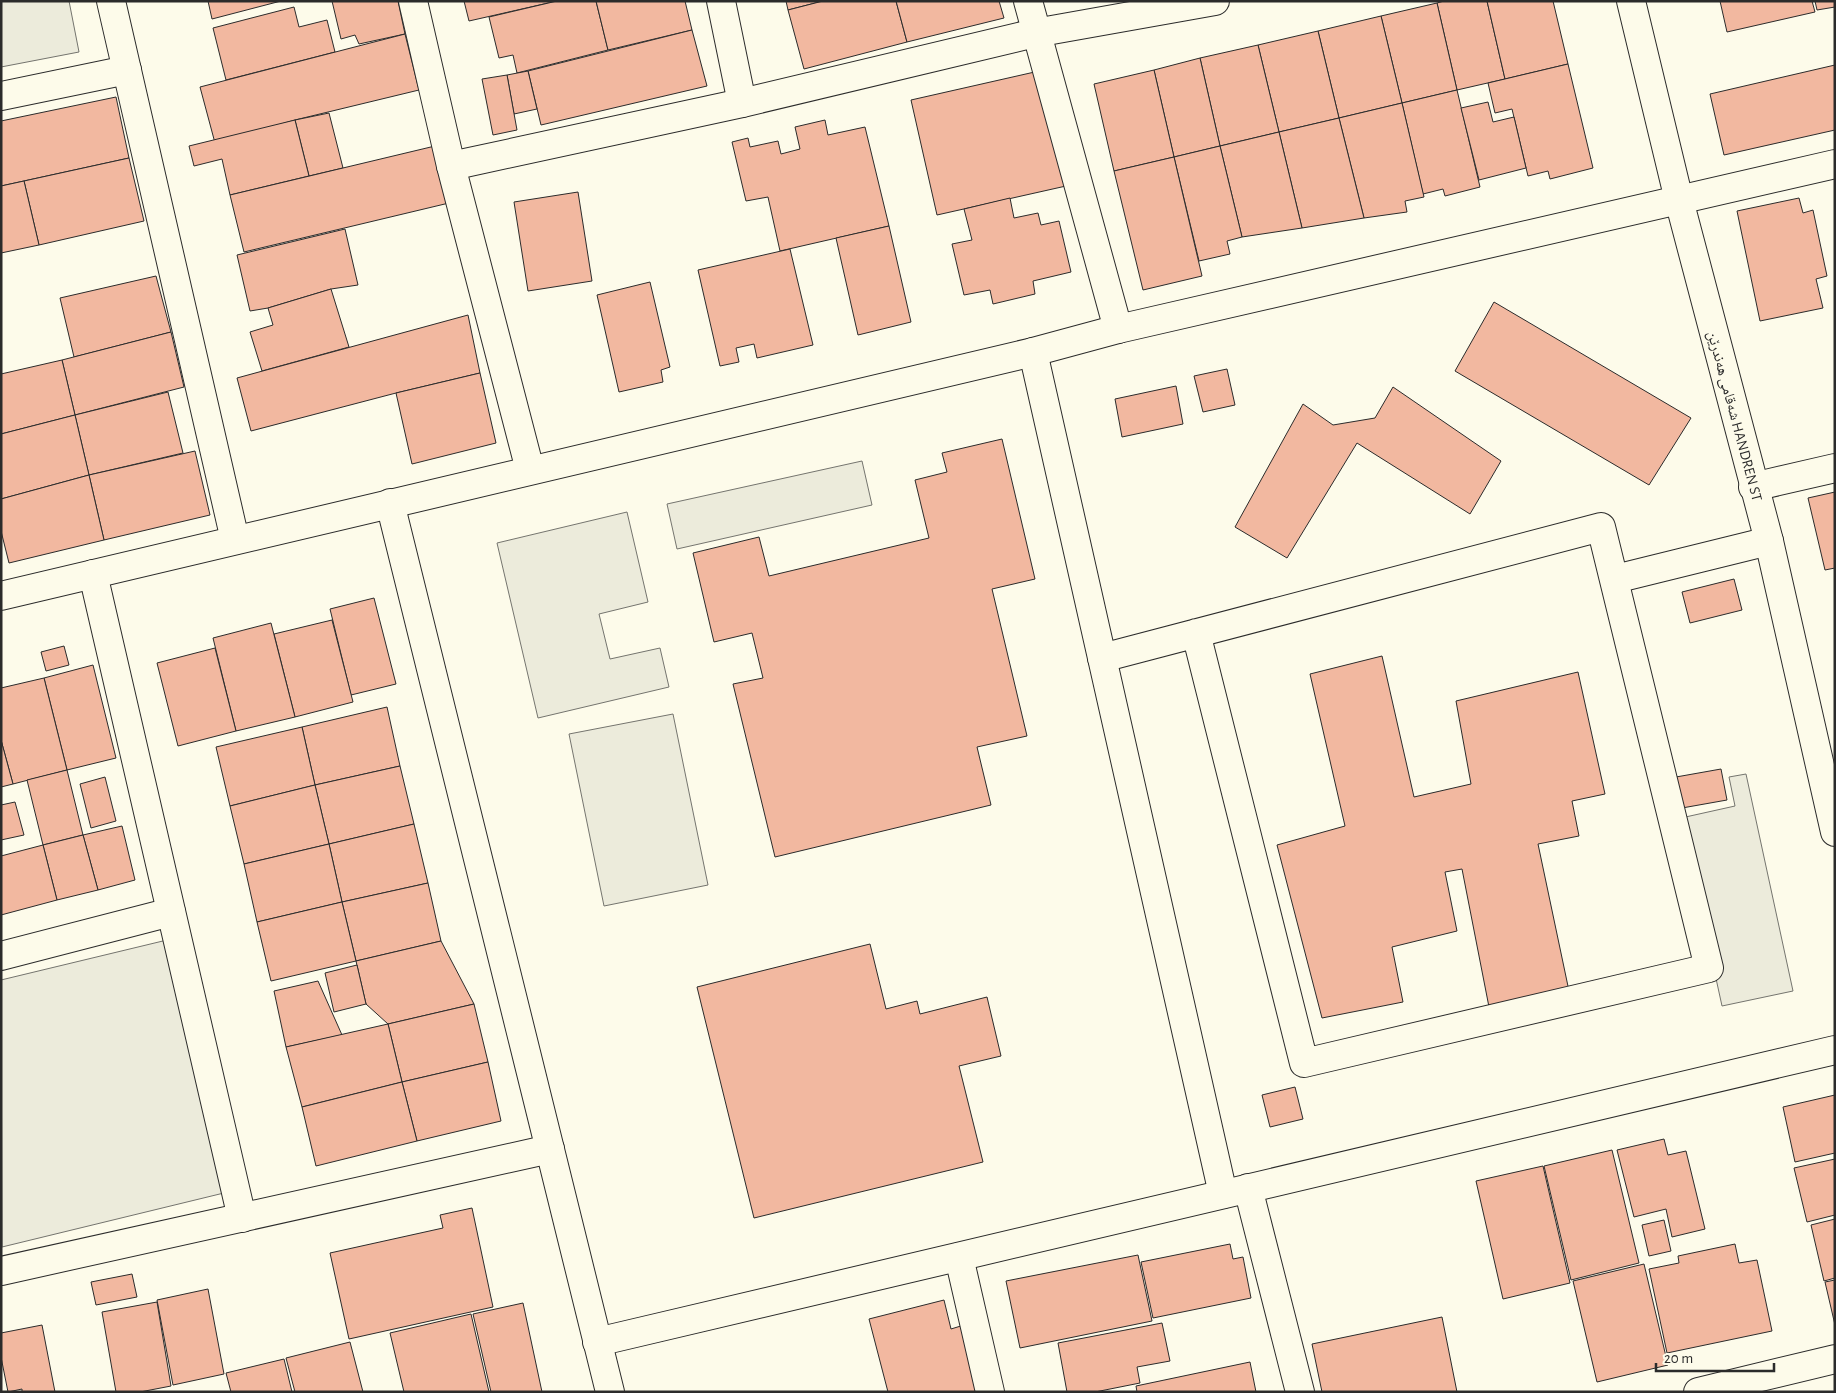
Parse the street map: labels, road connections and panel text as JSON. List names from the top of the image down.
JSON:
{
  "streets": {
    "street": ["شەقامی هەندرێن HANDREN ST"]
  },
  "scale_bar": "20 m"
}
